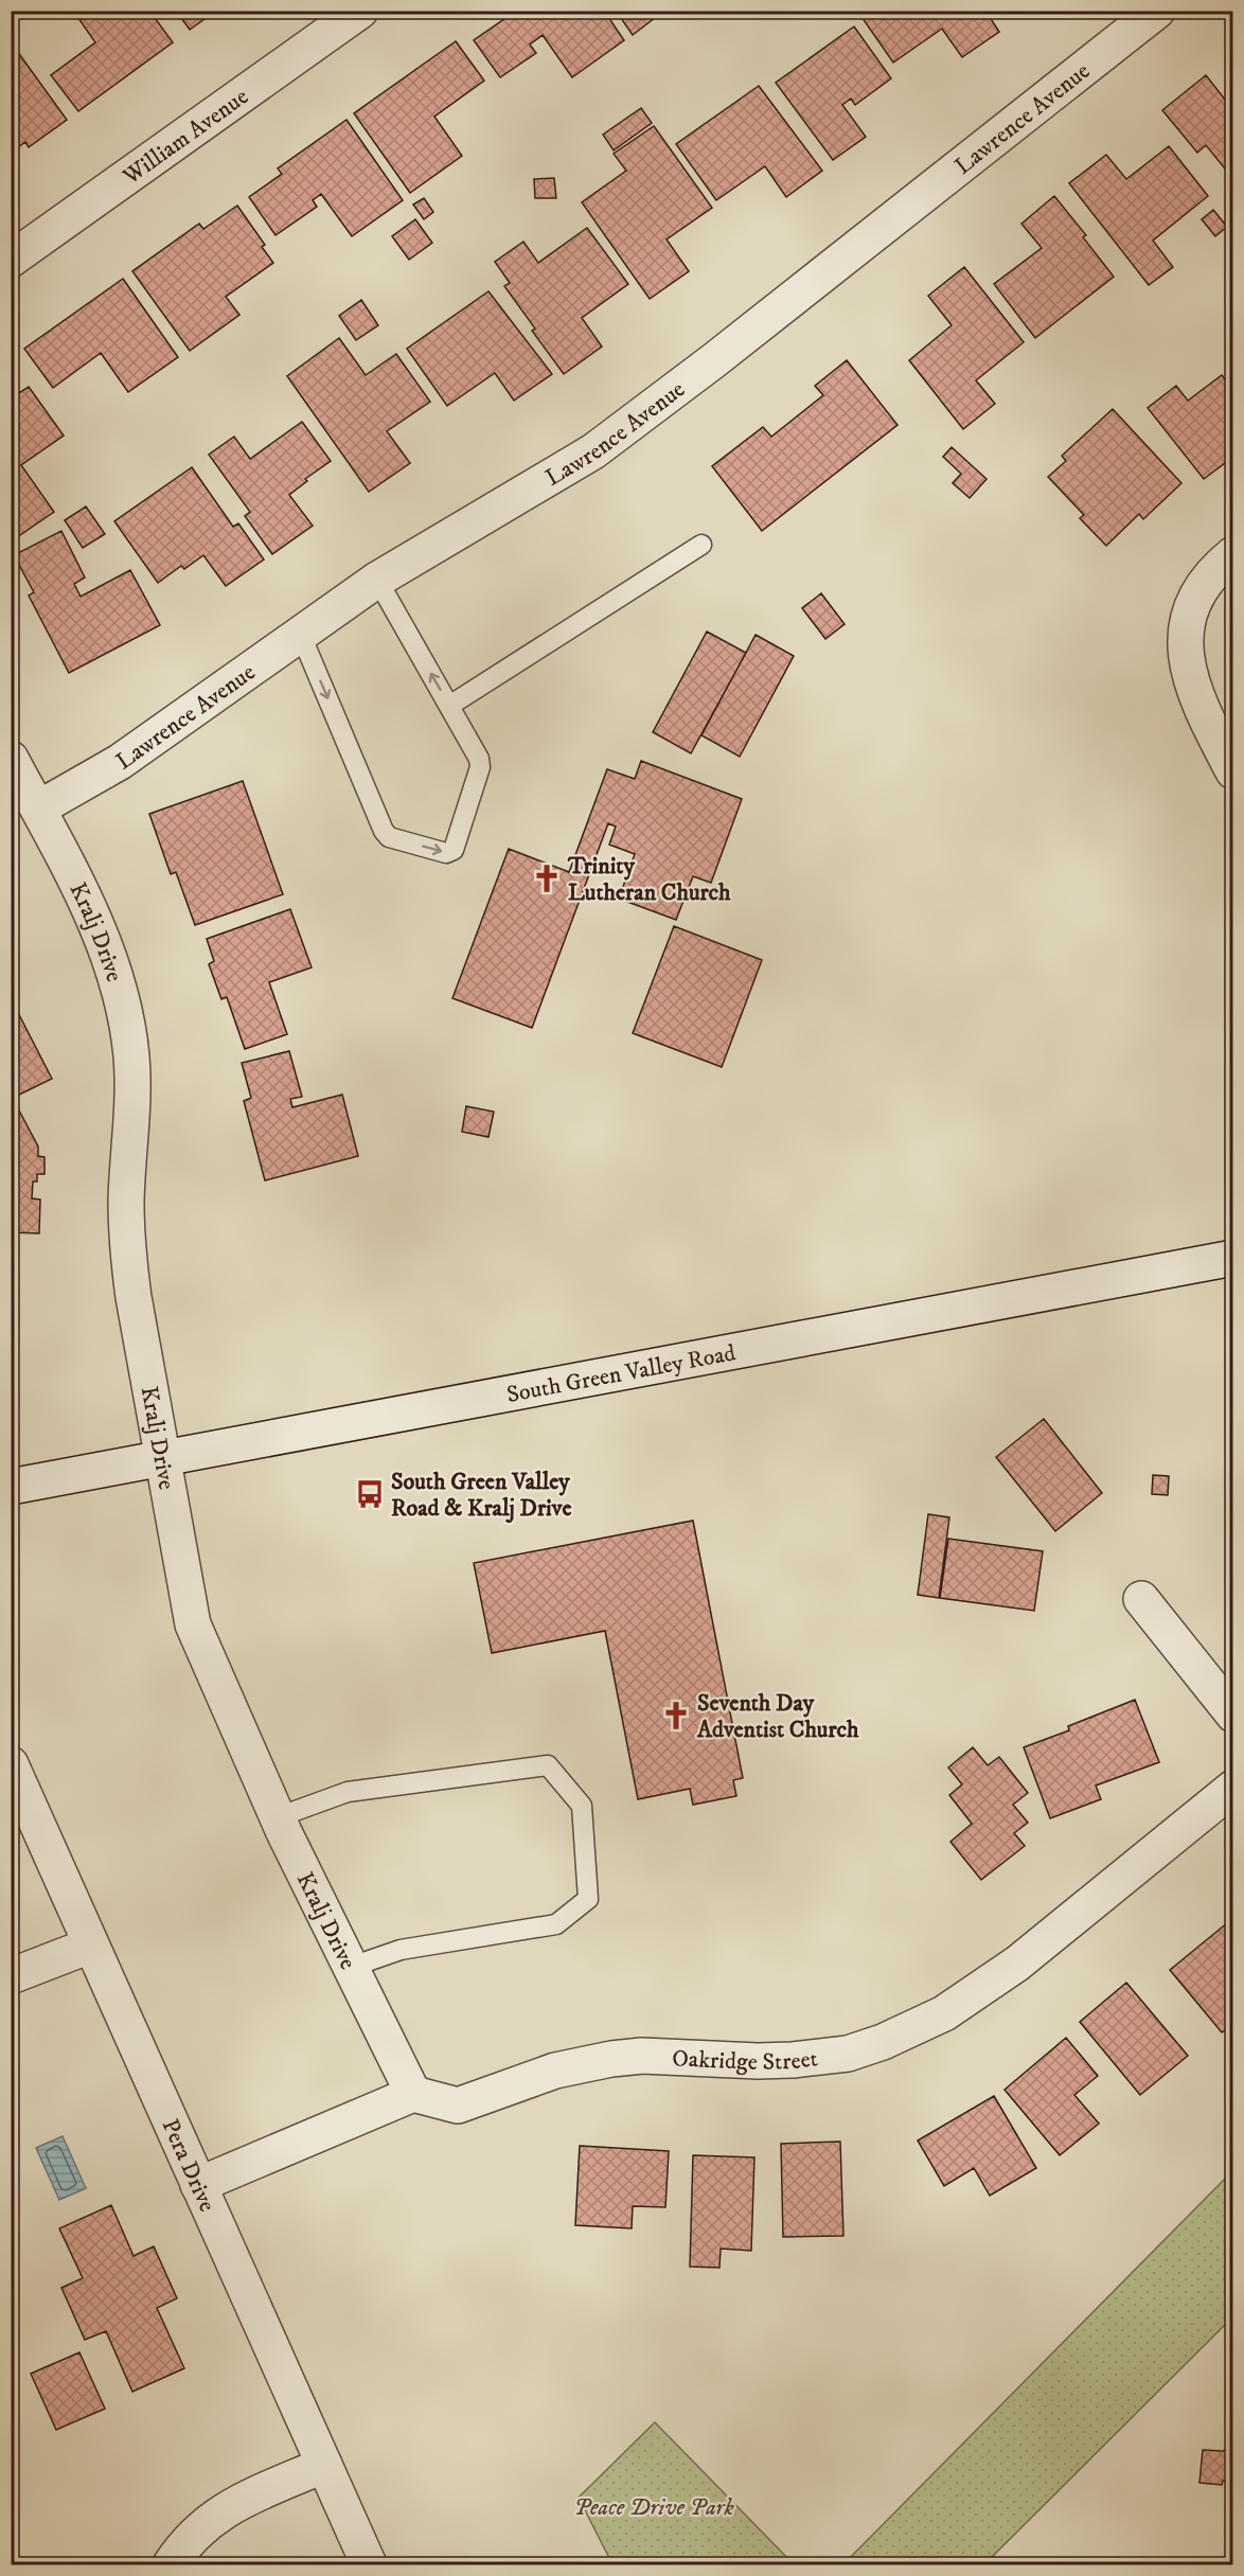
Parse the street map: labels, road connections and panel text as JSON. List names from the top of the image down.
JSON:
{
  "streets": {
    "street": [
      "Lawrence Avenue",
      "William Avenue",
      "Kralj Drive",
      "South Green Valley Road",
      "Oakridge Street",
      "Pera Drive"
    ]
  },
  "crossings": [
    ["Lawrence Avenue", "Kralj Drive"],
    ["Kralj Drive", "South Green Valley Road"],
    ["Kralj Drive", "Oakridge Street"]
  ],
  "parks": ["Peace Drive Park"],
  "places": {
    "church": ["Trinity Lutheran Church", "Seventh Day Adventist Church"],
    "bus stop": ["South Green Valley Road & Kralj Drive"]
  }
}
